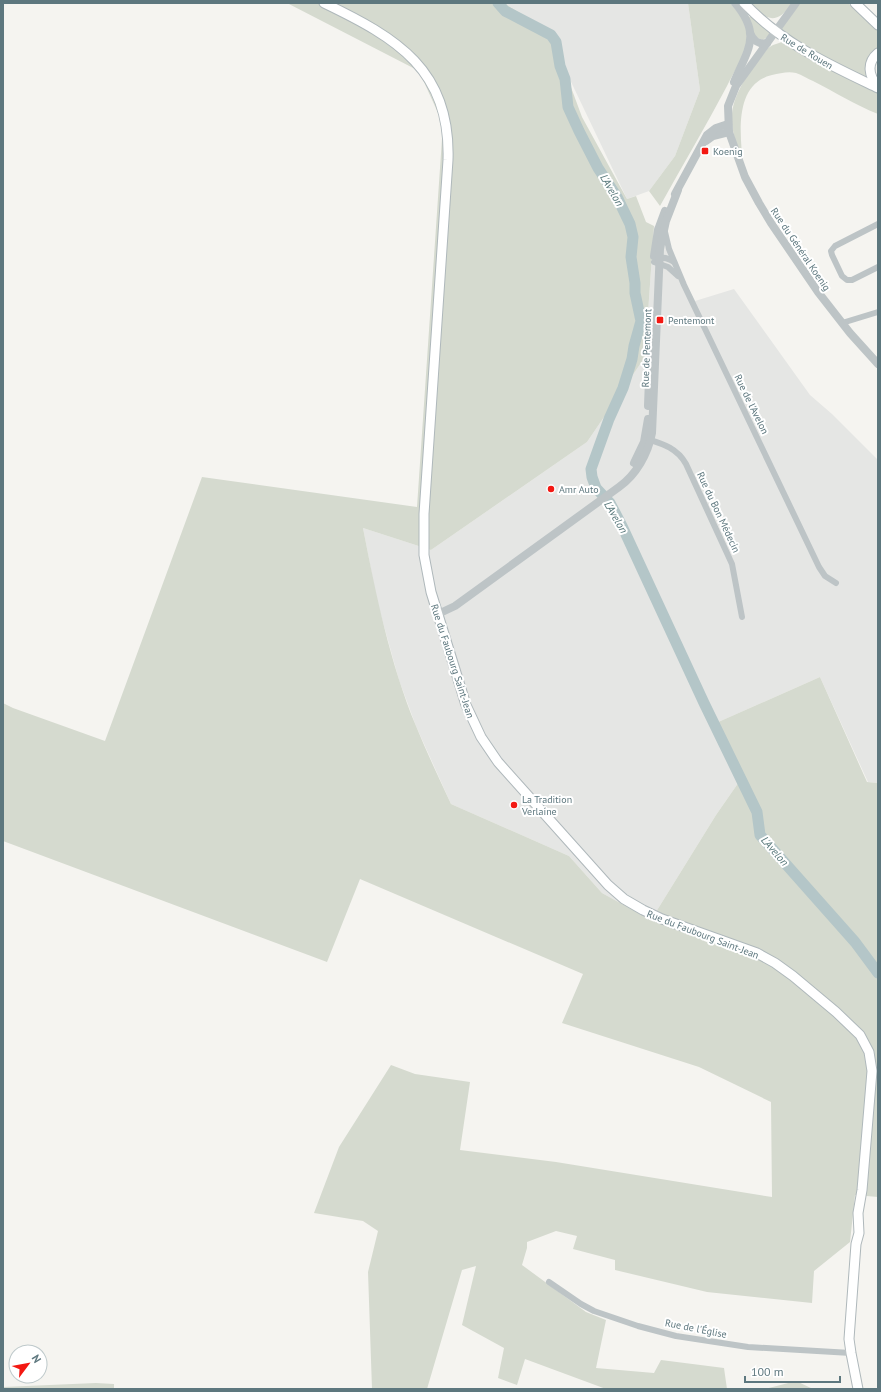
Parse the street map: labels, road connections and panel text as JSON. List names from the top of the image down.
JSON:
{
  "streets": {
    "main road": ["Rue de Rouen", "Rue du Faubourg Saint-Jean"],
    "street": [
      "Rue du Général Koenig",
      "Rue de Pentemont",
      "Rue de l'Avelon",
      "Rue du Bon Médecin",
      "Rue de l'Église"
    ]
  },
  "crossings": [
    ["Rue de Pentemont", "Rue de l'Avelon"],
    ["Rue de Pentemont", "Rue du Bon Médecin"],
    ["Rue de Pentemont", "Rue du Faubourg Saint-Jean"],
    ["Rue du Faubourg Saint-Jean", "Rue de l'Église"]
  ],
  "water": ["L'Avelon"],
  "places": {
    "transit": ["Koenig", "Pentemont"],
    "other": ["Amr Auto", "La Tradition Verlaine"]
  },
  "scale_bar": "100 m",
  "north": "top right"
}
